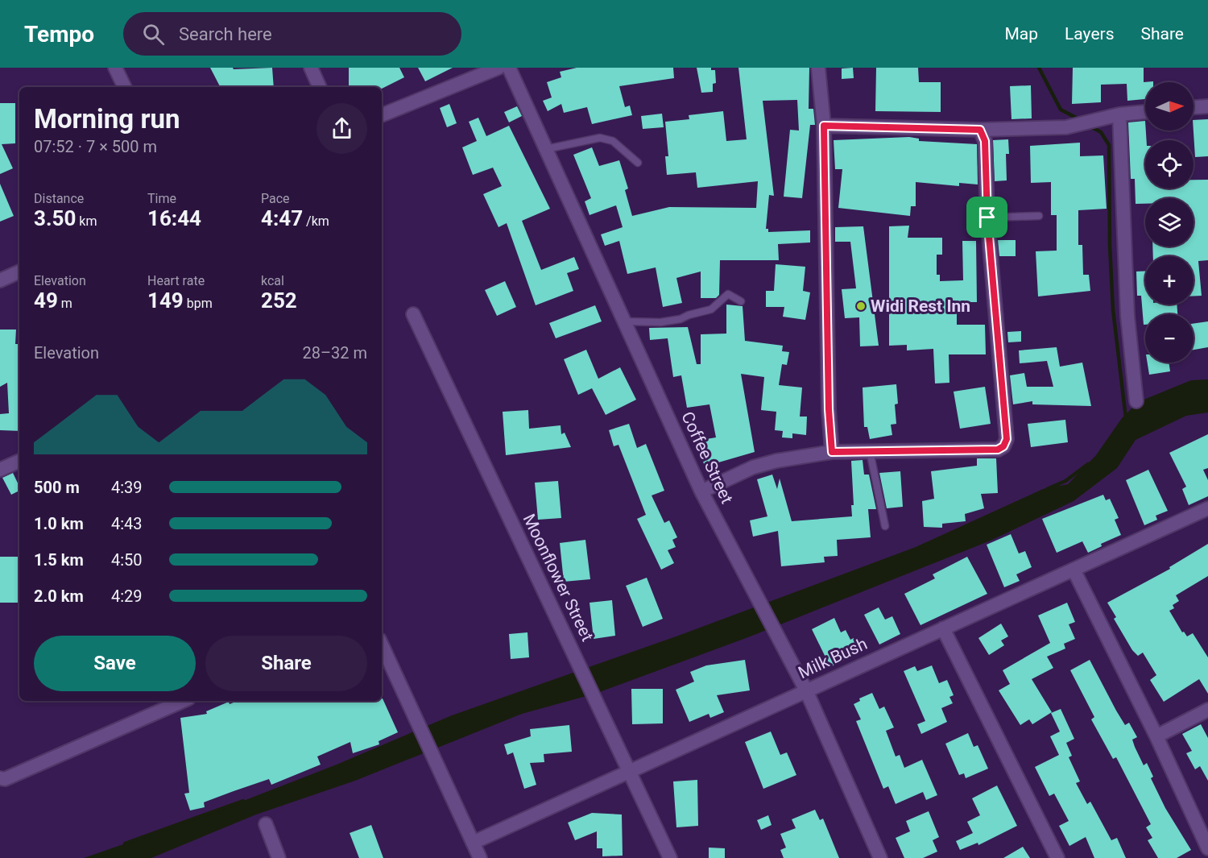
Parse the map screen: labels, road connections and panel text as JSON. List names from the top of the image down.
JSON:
{
  "streets": {
    "street": ["Coffee Street", "Moonflower Street", "Milk Bush"]
  },
  "crossings": [
    ["Coffee Street", "Milk Bush"],
    ["Moonflower Street", "Milk Bush"]
  ],
  "places": ["Widi Rest Inn"],
  "north": "right",
  "page": {
    "header": "Tempo",
    "search": "Search here",
    "nav": ["Map", "Layers", "Share"],
    "map_buttons": ["+", "−"],
    "heading": ["Morning run", "07:52 · 7 × 500 m"],
    "stats": [
      ["Distance", "3.50 km"],
      ["Time", "16:44"],
      ["Pace", "4:47 /km"],
      ["Elevation", "49 m"],
      ["Heart rate", "149 bpm"],
      ["kcal", "252"]
    ],
    "chart": ["Elevation", "28–32 m"],
    "list": [
      {
        "name": "500 m",
        "note": "4:39"
      },
      {
        "name": "1.0 km",
        "note": "4:43"
      },
      {
        "name": "1.5 km",
        "note": "4:50"
      },
      {
        "name": "2.0 km",
        "note": "4:29"
      }
    ],
    "buttons": ["Save", "Share"]
  }
}
